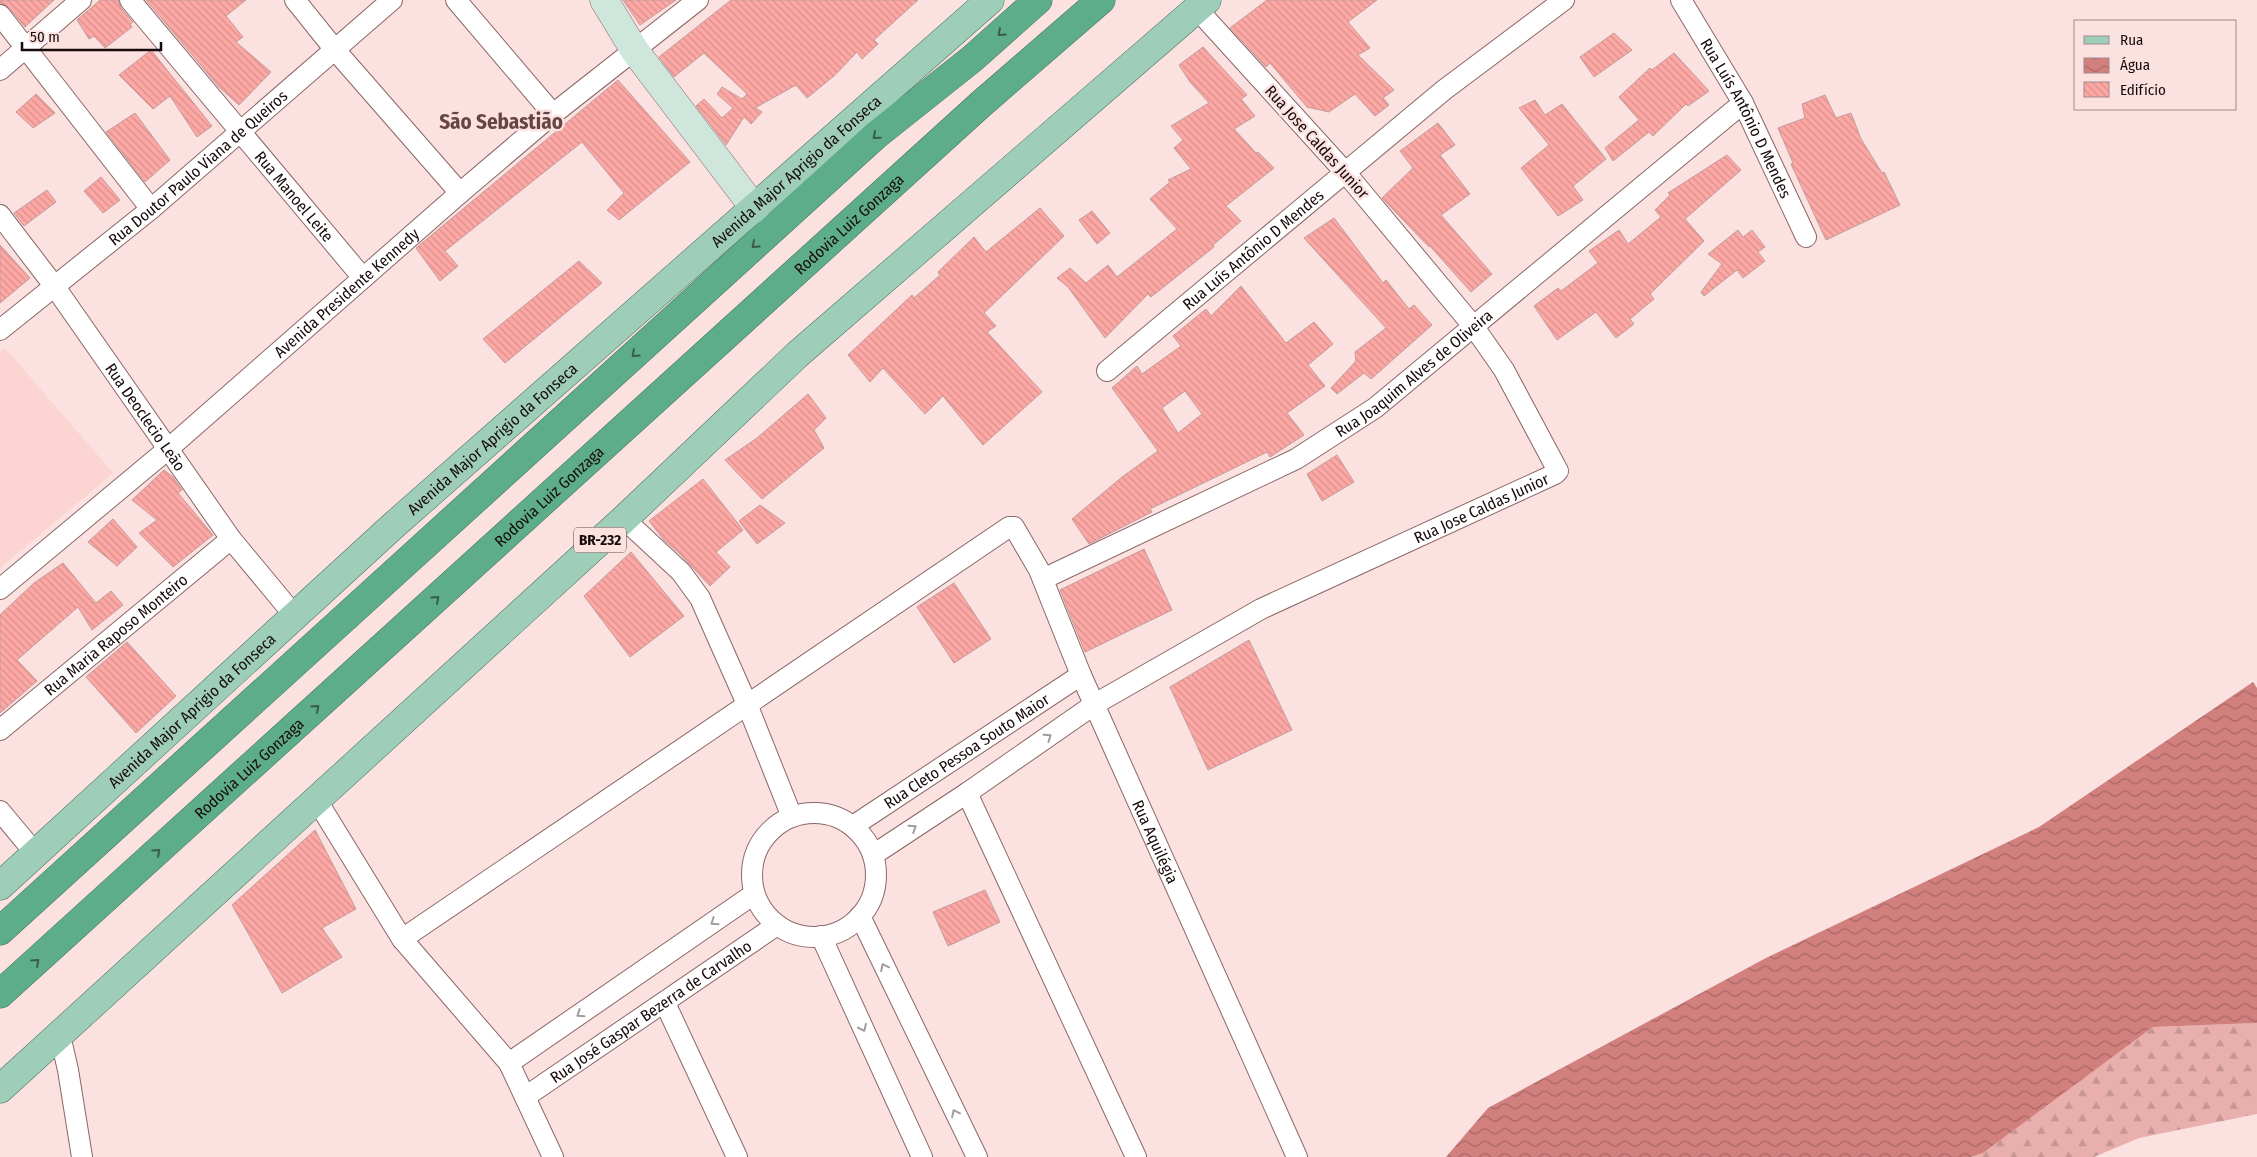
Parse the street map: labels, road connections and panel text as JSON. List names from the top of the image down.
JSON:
{
  "streets": {
    "highway": ["Rodovia Luiz Gonzaga"],
    "main road": ["Avenida Major Aprigio da Fonseca", "BR-232"],
    "street": [
      "Rua Luís Antônio D Mendes",
      "Rua Jose Caldas Junior",
      "Rua Doutor Paulo Viana de Queiros",
      "Rua Manoel Leite",
      "Avenida Presidente Kennedy",
      "Rua Joaquim Alves de Oliveira",
      "Rua Deoclecio Leão",
      "Rua Maria Raposo Monteiro",
      "Rua Cleto Pessoa Souto Maior",
      "Rua Aquilégia",
      "Rua José Gaspar Bezerra de Carvalho"
    ]
  },
  "crossings": [
    ["Rua Luís Antônio D Mendes", "Rua Jose Caldas Junior"],
    ["Rua Luís Antônio D Mendes", "Rua Joaquim Alves de Oliveira"],
    ["Rua Jose Caldas Junior", "Rua Joaquim Alves de Oliveira"],
    ["Rua Jose Caldas Junior", "BR-232"],
    ["Rua Jose Caldas Junior", "Rua Cleto Pessoa Souto Maior"],
    ["Rua Jose Caldas Junior", "Rua Aquilégia"],
    ["Rua Doutor Paulo Viana de Queiros", "Rua Manoel Leite"],
    ["Rua Doutor Paulo Viana de Queiros", "Rua Deoclecio Leão"],
    ["Avenida Major Aprigio da Fonseca", "Rua Deoclecio Leão"],
    ["Rua Manoel Leite", "Avenida Presidente Kennedy"],
    ["Avenida Presidente Kennedy", "Rua Deoclecio Leão"],
    ["Rua Joaquim Alves de Oliveira", "Rua Aquilégia"],
    ["Rua Deoclecio Leão", "Rua Maria Raposo Monteiro"],
    ["Rua Cleto Pessoa Souto Maior", "Rua Aquilégia"],
    ["Rua Cleto Pessoa Souto Maior", "Rua José Gaspar Bezerra de Carvalho"]
  ],
  "districts": ["São Sebastião"],
  "legend": ["Rua", "Água", "Edifício"],
  "scale_bar": "50 m"
}
